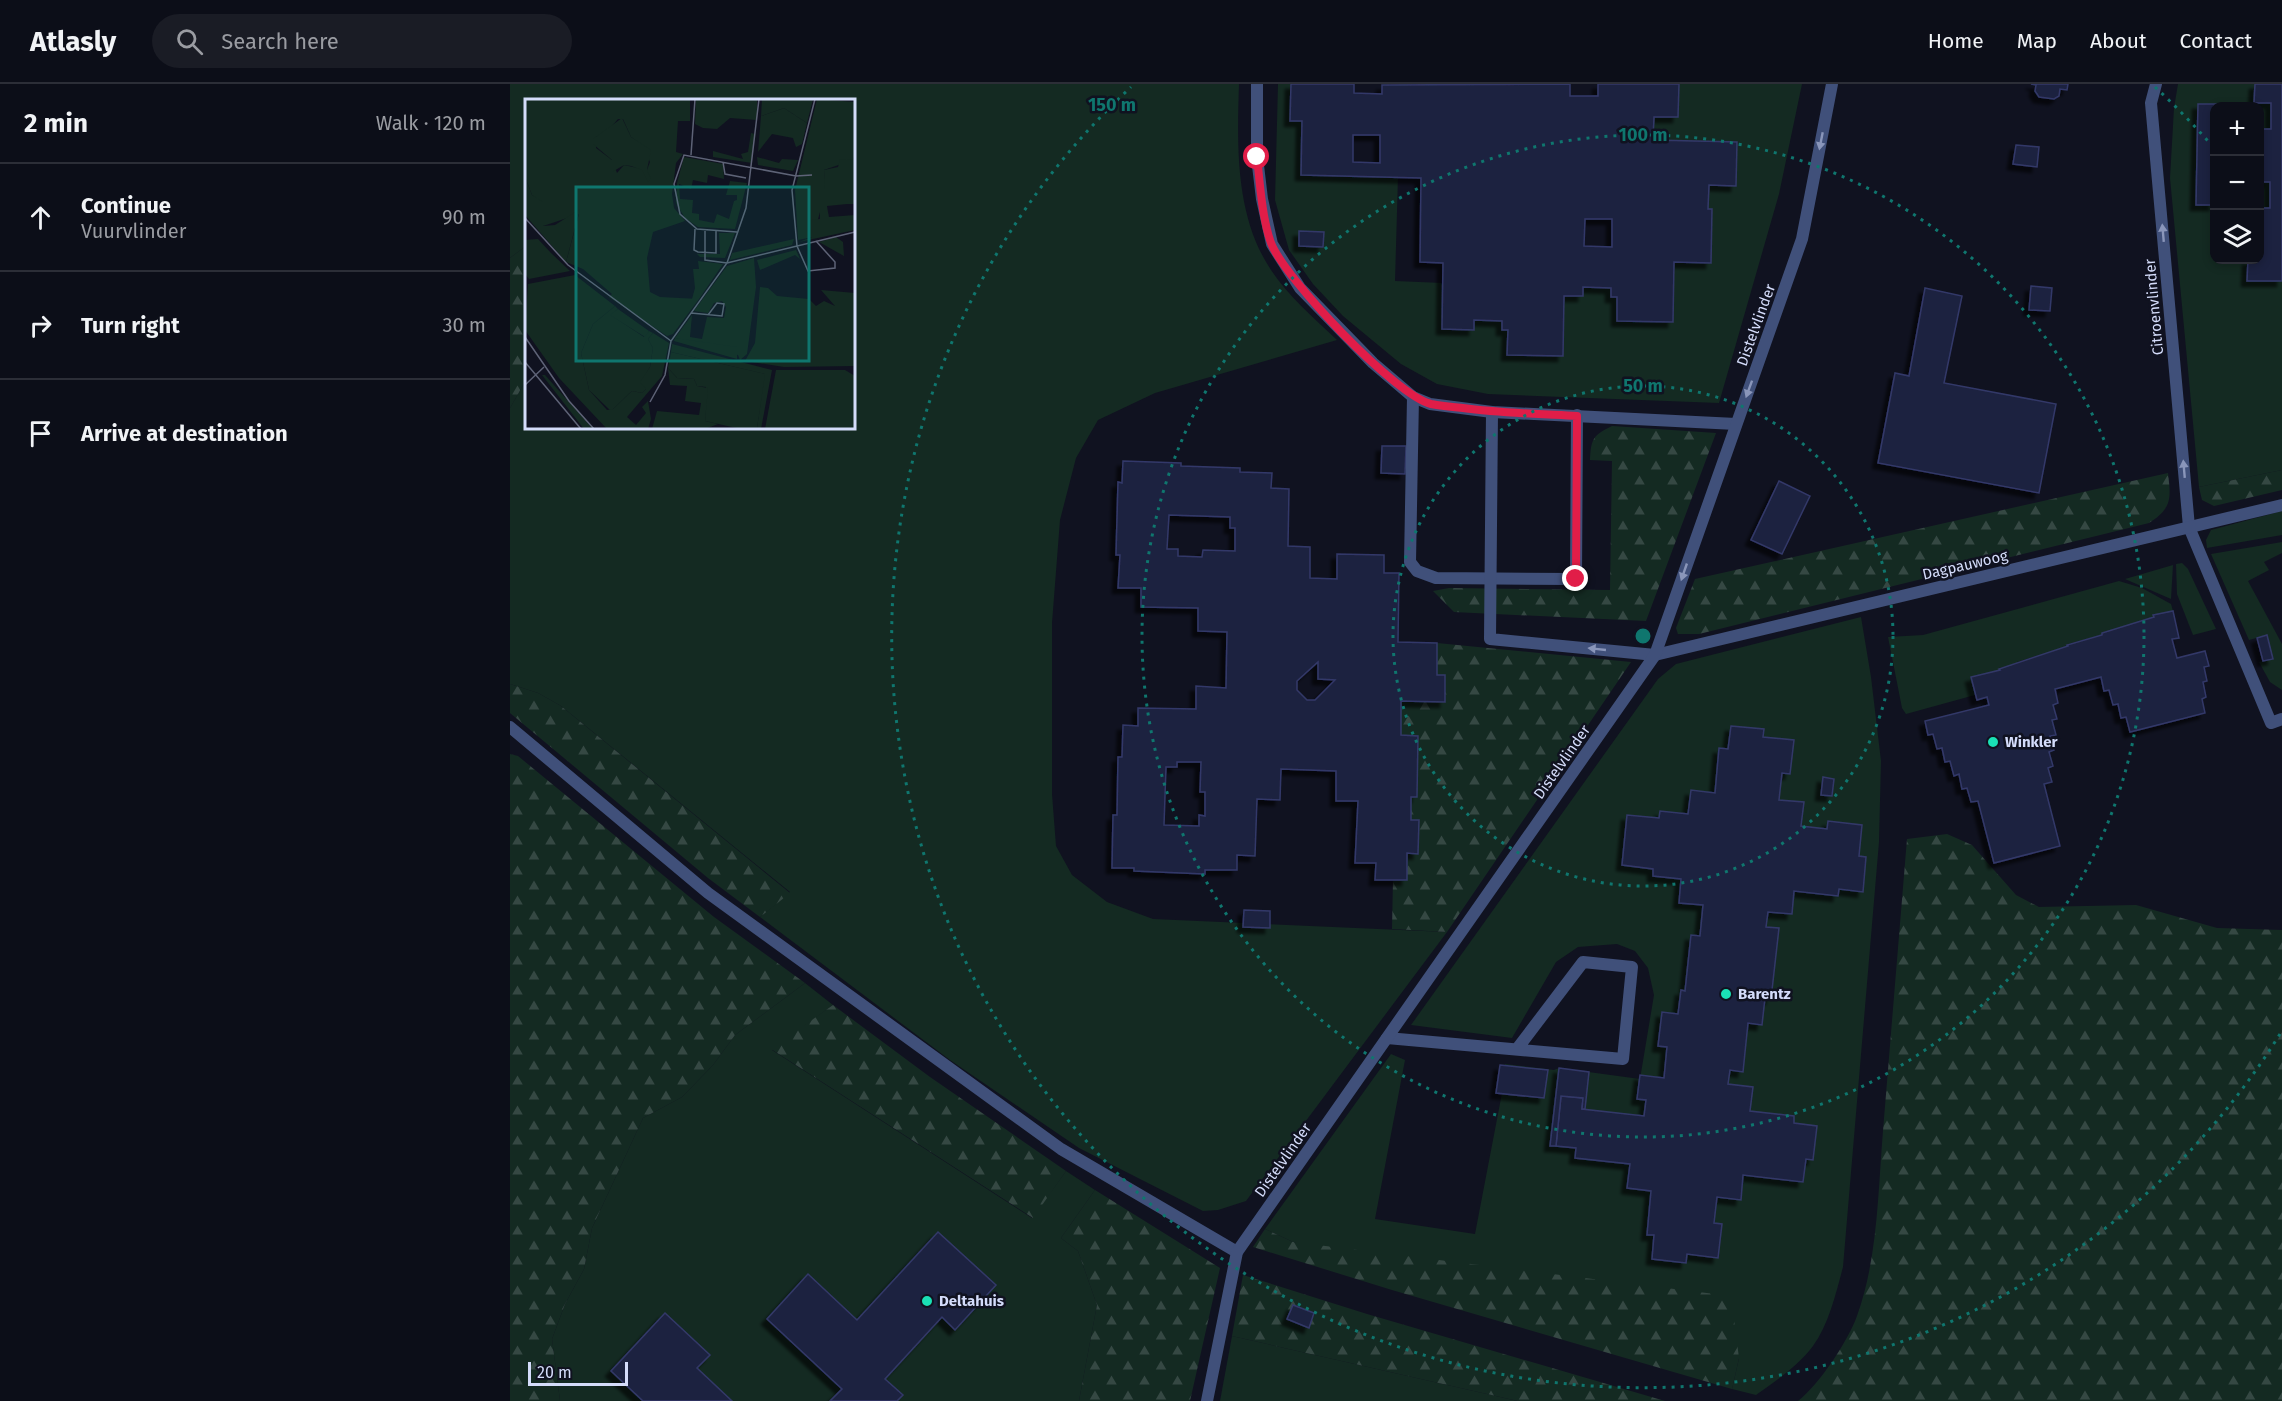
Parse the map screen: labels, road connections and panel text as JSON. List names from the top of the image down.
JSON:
{
  "streets": {
    "lane": ["Citroenvlinder", "Distelvlinder", "Dagpauwoog"]
  },
  "crossings": [
    ["Citroenvlinder", "Dagpauwoog"],
    ["Distelvlinder", "Dagpauwoog"]
  ],
  "one_way": ["Citroenvlinder", "Distelvlinder"],
  "places": ["Winkler", "Barentz", "Deltahuis"],
  "scale_bar": "20 m",
  "page": {
    "header": "Atlasly",
    "search": "Search here",
    "nav": [
      "Home",
      "Map",
      "About",
      "Contact"
    ],
    "heading": ["2 min", "Walk · 120 m"],
    "map_buttons": ["+", "−"],
    "list": [
      ["Continue", "Vuurvlinder", "90 m"],
      ["Turn right", "30 m"],
      "Arrive at destination"
    ],
    "scale": "20 m"
  },
  "rings": ["150 m", "100 m", "50 m"]
}
